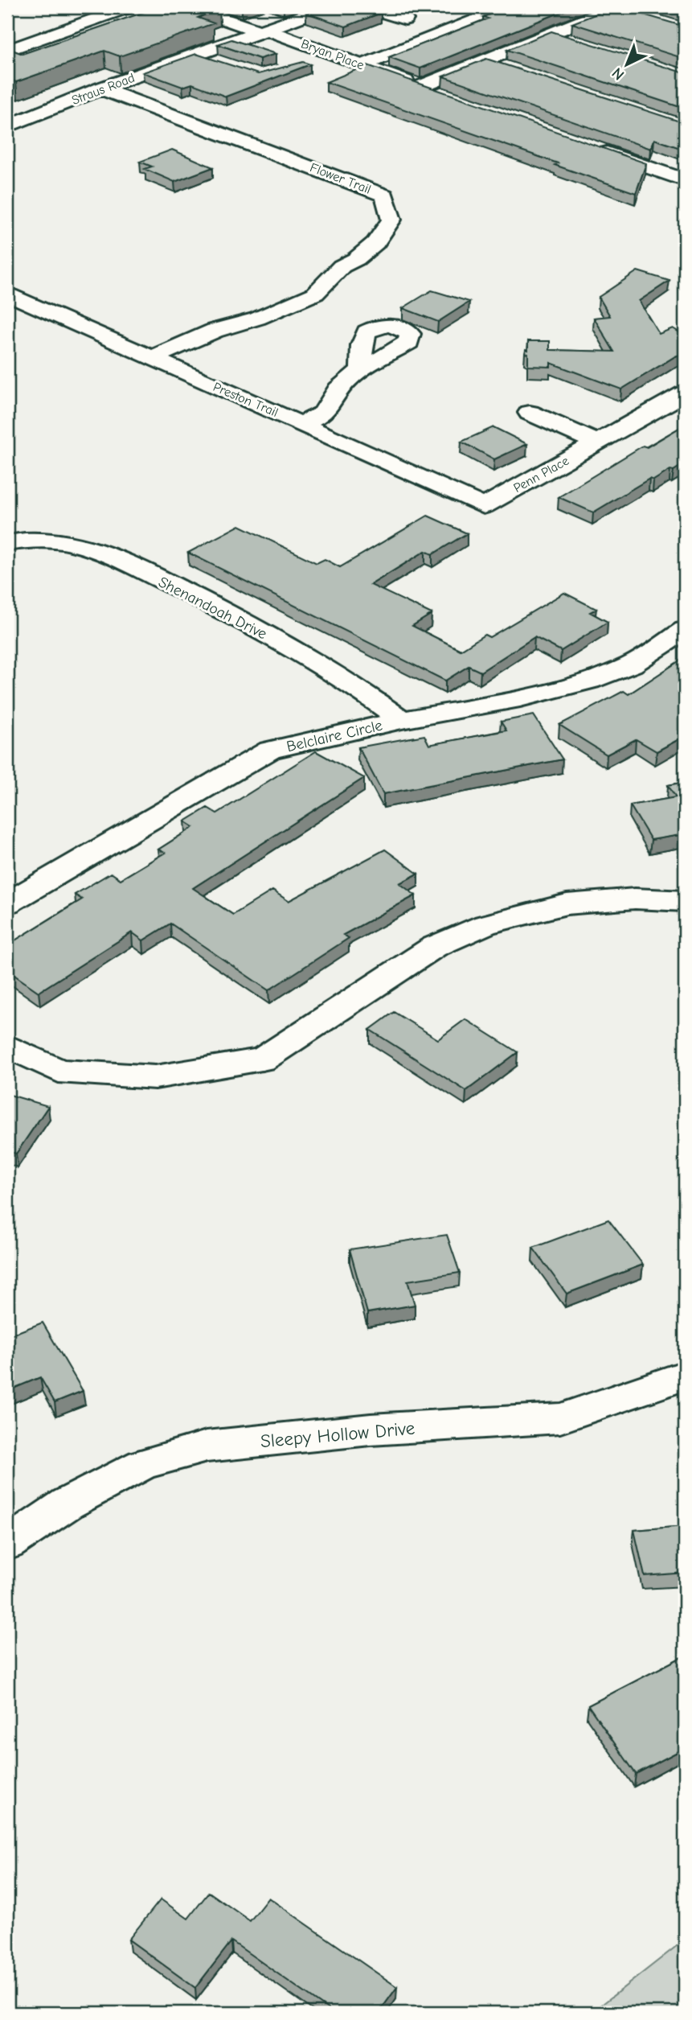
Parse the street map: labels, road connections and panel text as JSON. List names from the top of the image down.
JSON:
{
  "streets": {
    "street": [
      "Bryan Place",
      "Straus Road",
      "Flower Trail",
      "Preston Trail",
      "Penn Place",
      "Shenandoah Drive",
      "Belclaire Circle",
      "Sleepy Hollow Drive"
    ]
  },
  "crossings": [
    ["Bryan Place", "Straus Road"],
    ["Straus Road", "Flower Trail"],
    ["Flower Trail", "Preston Trail"],
    ["Preston Trail", "Penn Place"],
    ["Shenandoah Drive", "Belclaire Circle"]
  ],
  "north": "bottom left"
}
